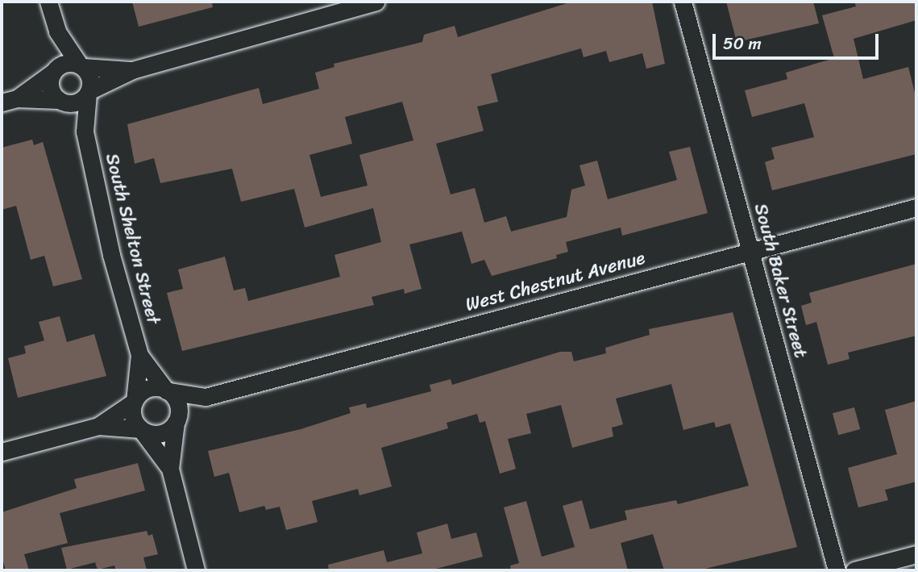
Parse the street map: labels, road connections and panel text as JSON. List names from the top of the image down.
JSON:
{
  "streets": {
    "street": ["South Shelton Street", "South Baker Street", "West Chestnut Avenue"]
  },
  "crossings": [
    ["South Shelton Street", "West Chestnut Avenue"],
    ["South Baker Street", "West Chestnut Avenue"]
  ],
  "scale_bar": "50 m"
}
